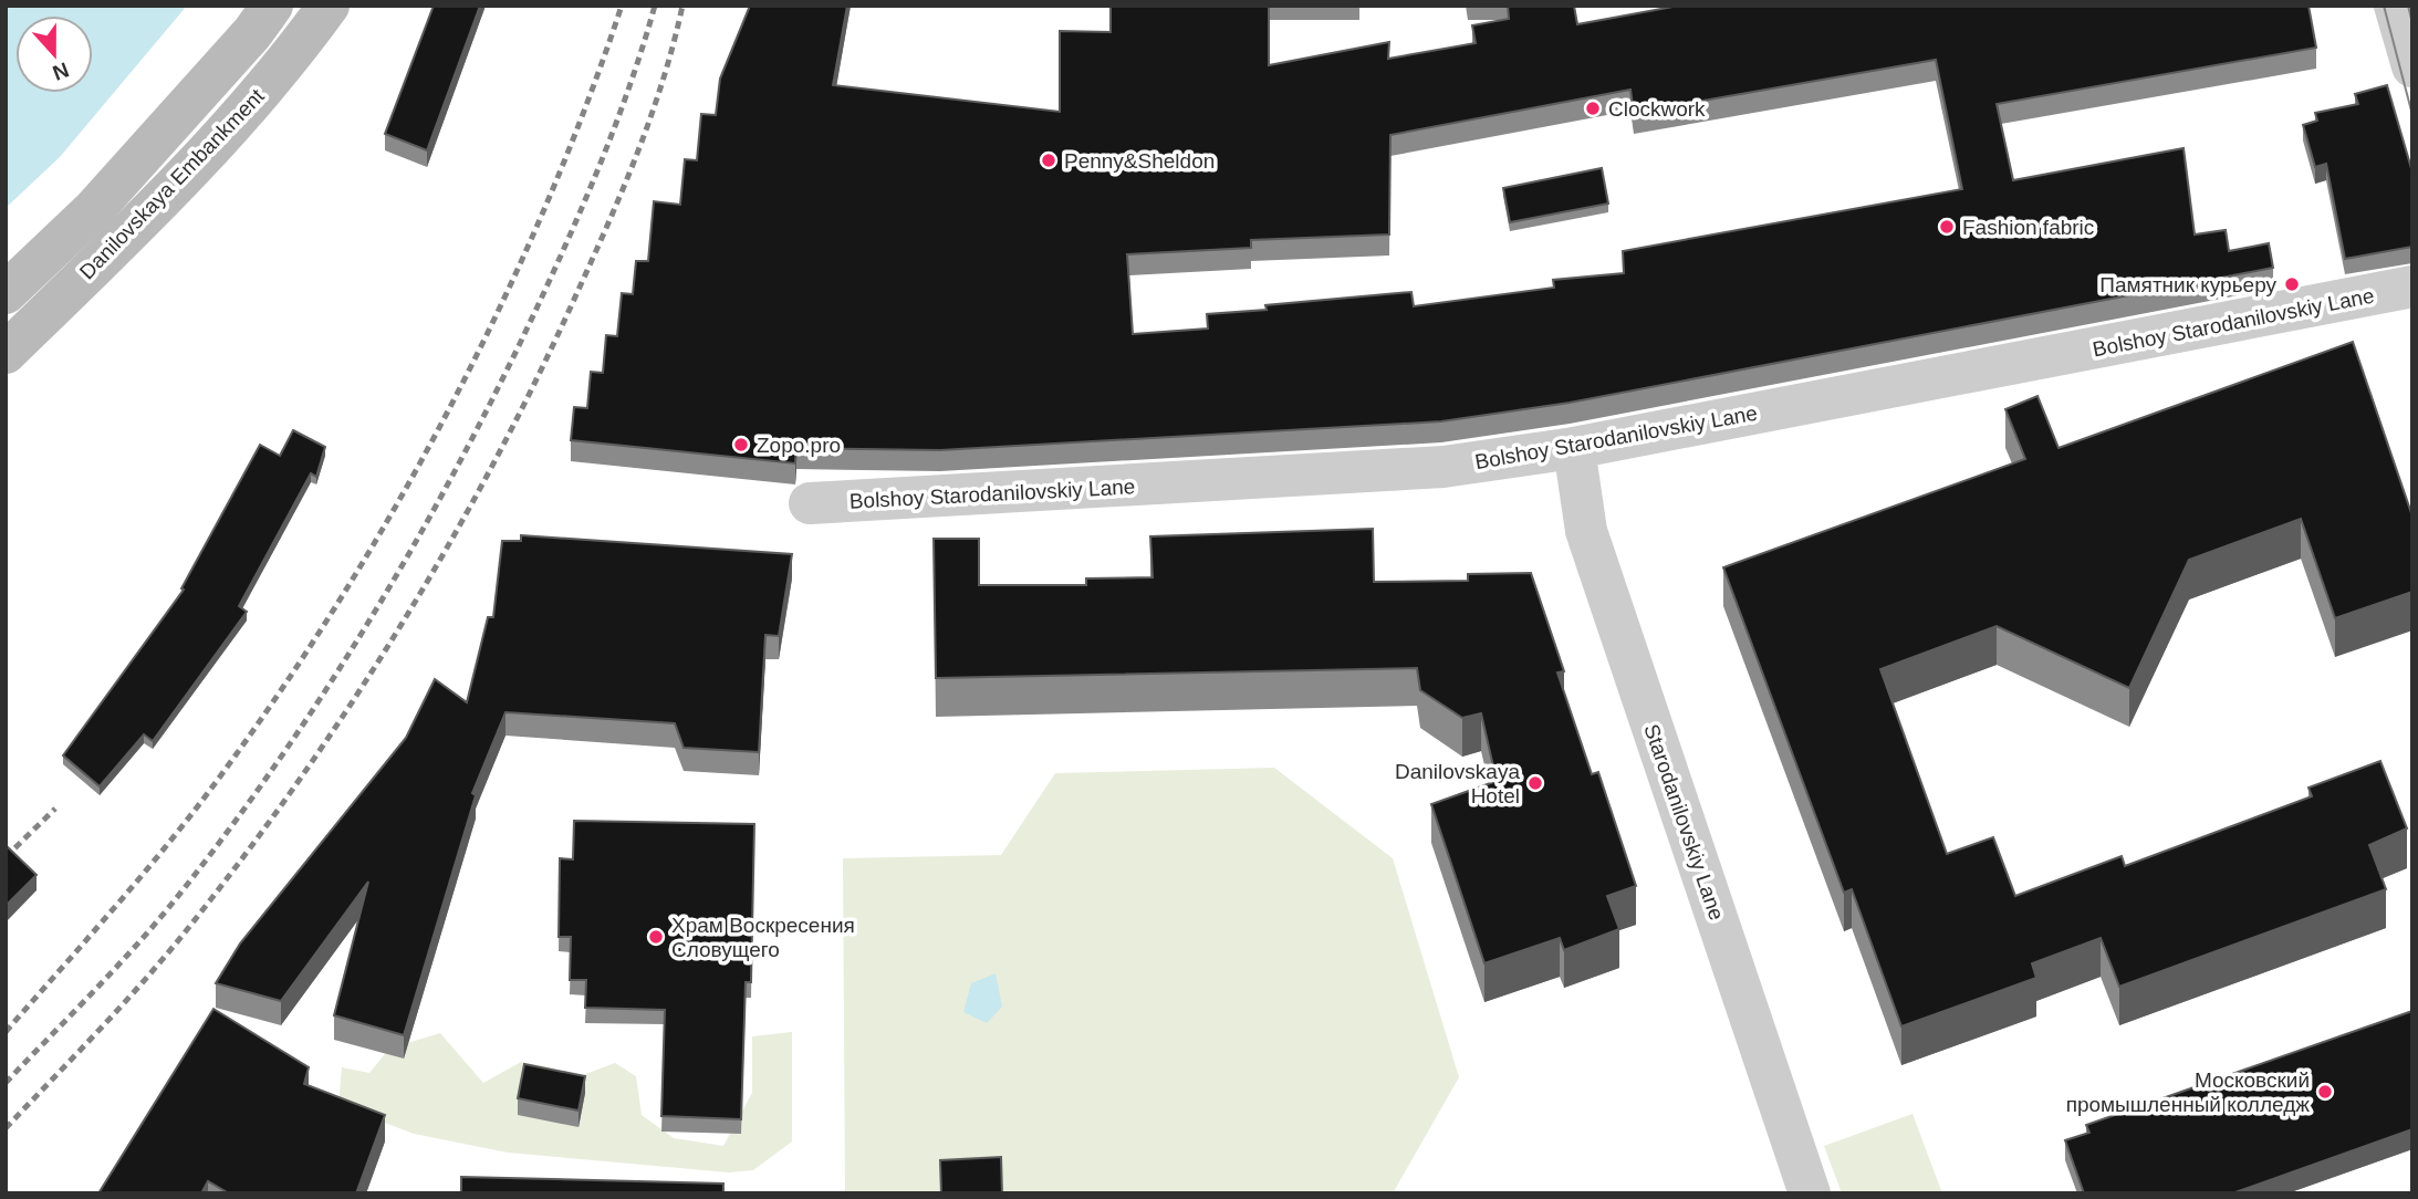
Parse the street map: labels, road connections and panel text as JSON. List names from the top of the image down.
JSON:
{
  "streets": {
    "main road": ["Danilovskaya Embankment"],
    "street": ["Bolshoy Starodanilovskiy Lane", "Starodanilovskiy Lane"]
  },
  "crossings": [
    ["Bolshoy Starodanilovskiy Lane", "Starodanilovskiy Lane"]
  ],
  "places": [
    "Clockwork",
    "Penny&Sheldon",
    "Fashion fabric",
    "Памятник курьеру",
    "Zopo.pro",
    "Danilovskaya Hotel",
    "Храм Воскресения Словущего",
    "Московский промышленный колледж"
  ],
  "north": "bottom"
}
